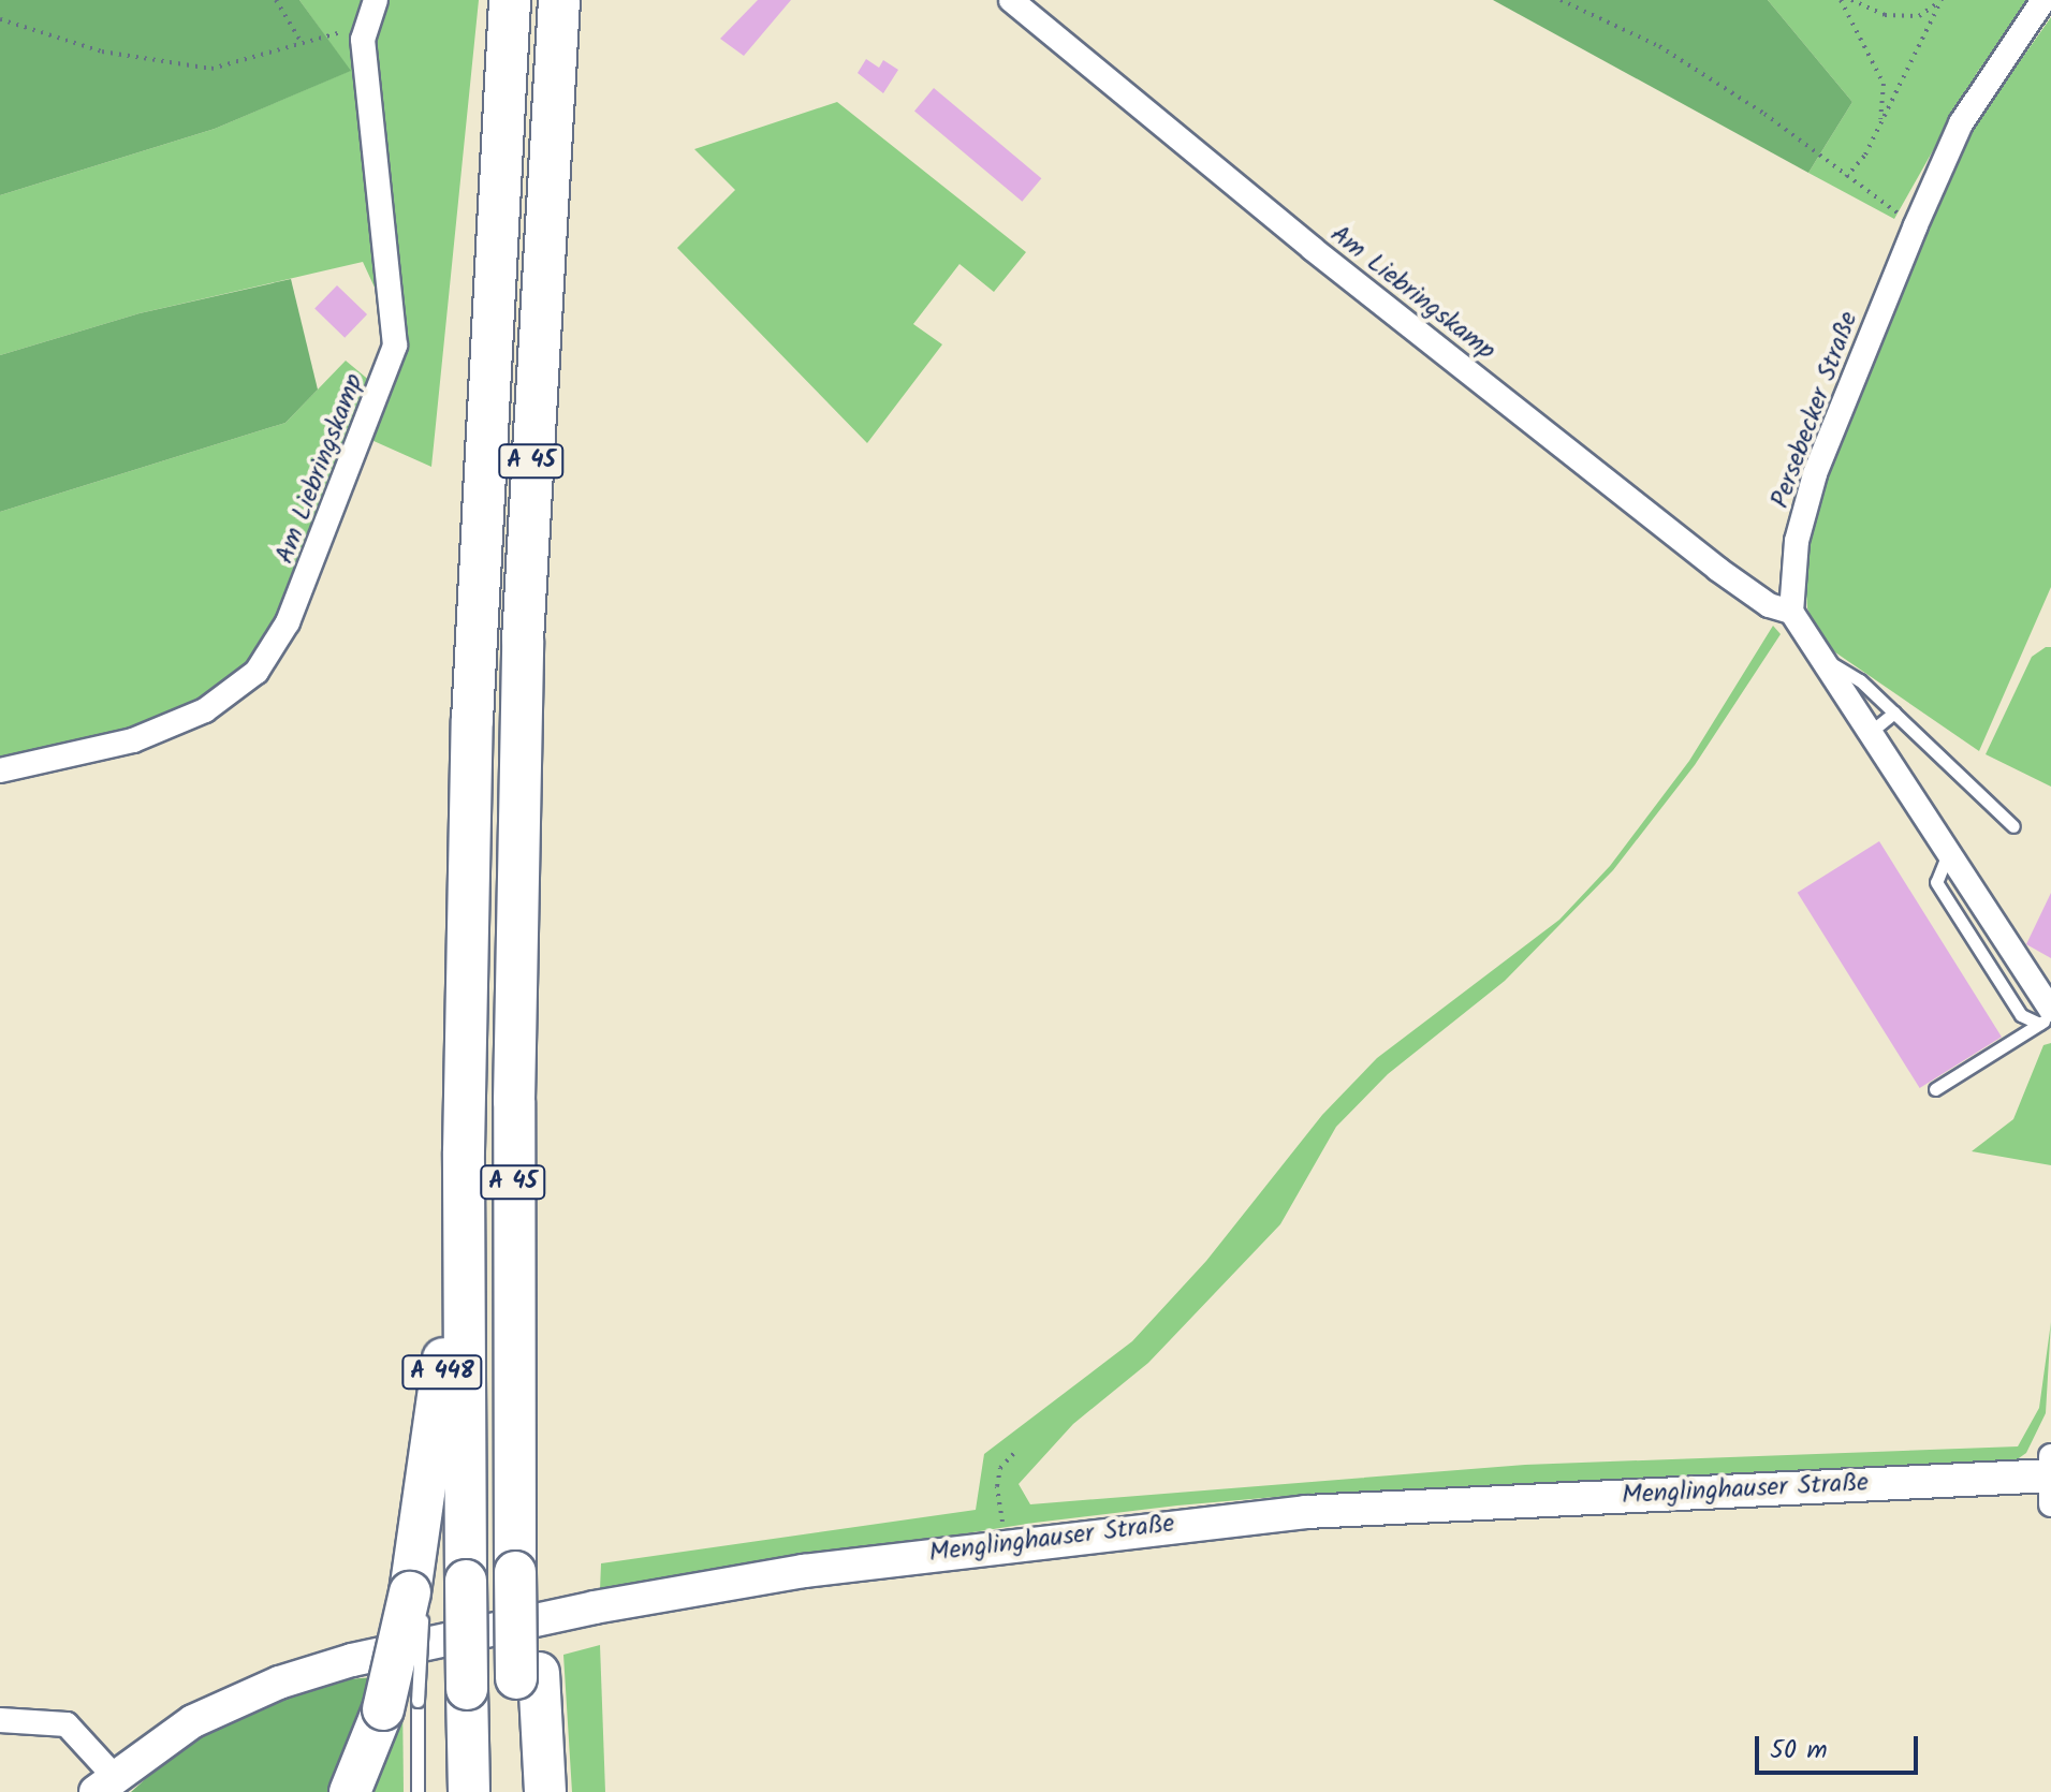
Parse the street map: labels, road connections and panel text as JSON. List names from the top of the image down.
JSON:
{
  "streets": {
    "highway": ["A 45", "A 448"],
    "street": ["Am Liebringskamp", "Persebecker Straße", "Menglinghauser Straße"]
  },
  "crossings": [
    ["Am Liebringskamp", "Persebecker Straße"],
    ["A 45", "A 448"]
  ],
  "scale_bar": "50 m"
}
